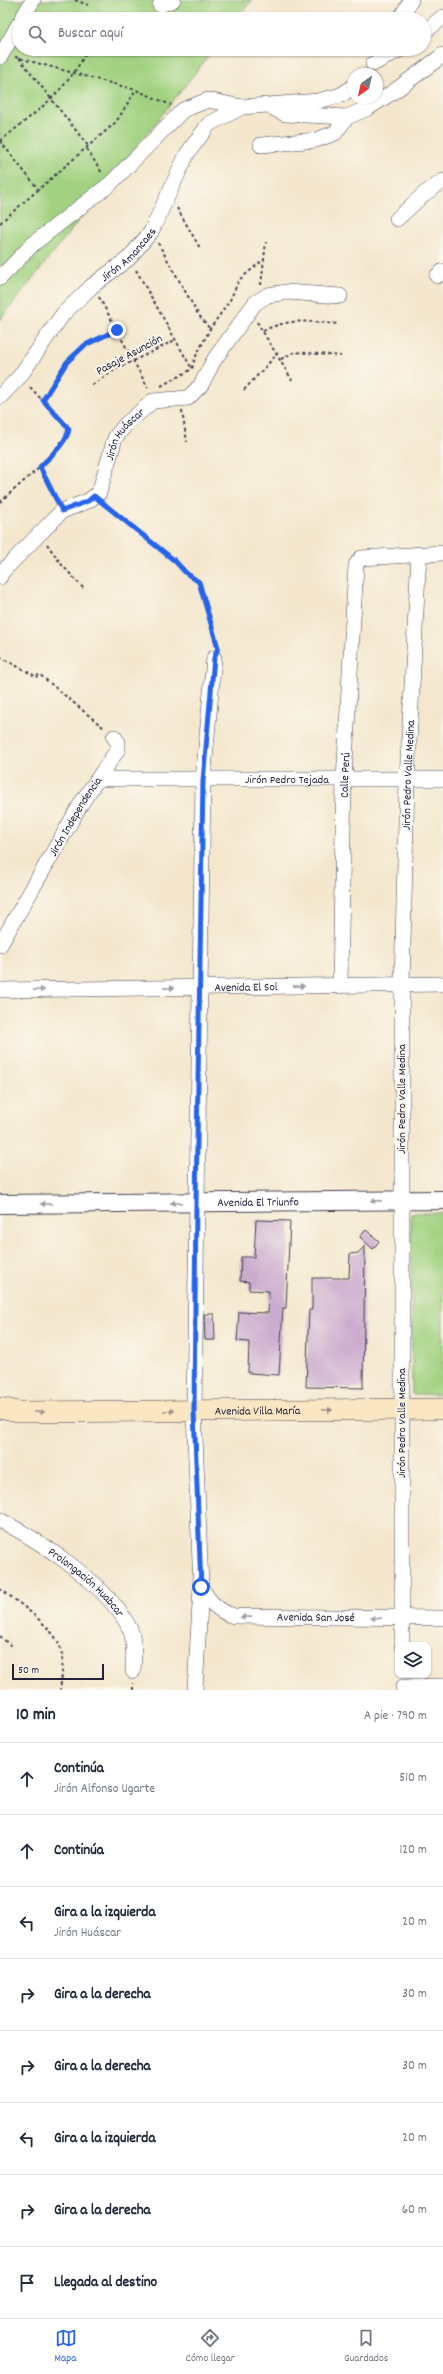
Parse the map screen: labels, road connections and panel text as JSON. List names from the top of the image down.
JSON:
{
  "streets": {
    "main road": ["Avenida Villa María"],
    "street": [
      "Jirón Amancaes",
      "Jirón Huáscar",
      "Calle Perú",
      "Jirón Pedro Valle Medina",
      "Jirón Pedro Tejada",
      "Jirón Independencia",
      "Avenida El Sol",
      "Avenida El Triunfo",
      "Prolongación Huabcar",
      "Avenida San José"
    ],
    "path": ["Pasaje Asunción"]
  },
  "crossings": [
    ["Calle Perú", "Jirón Pedro Valle Medina"],
    ["Calle Perú", "Jirón Pedro Tejada"],
    ["Calle Perú", "Avenida El Sol"],
    ["Jirón Pedro Valle Medina", "Jirón Pedro Tejada"],
    ["Jirón Pedro Valle Medina", "Avenida El Sol"],
    ["Jirón Pedro Valle Medina", "Avenida El Triunfo"],
    ["Jirón Pedro Valle Medina", "Avenida Villa María"],
    ["Jirón Pedro Valle Medina", "Avenida San José"],
    ["Jirón Pedro Tejada", "Jirón Independencia"]
  ],
  "one_way": [
    "Avenida El Sol",
    "Avenida El Triunfo",
    "Avenida Villa María",
    "Avenida San José"
  ],
  "scale_bar": "50 m",
  "north": "bottom left",
  "page": {
    "search": "Buscar aquí",
    "scale": "50 m",
    "heading": ["10 min", "A pie · 790 m"],
    "list": [
      ["Continúa", "Jirón Alfonso Ugarte", "510 m"],
      ["Continúa", "120 m"],
      ["Gira a la izquierda", "Jirón Huáscar", "20 m"],
      ["Gira a la derecha", "30 m"],
      ["Gira a la derecha", "30 m"],
      ["Gira a la izquierda", "20 m"],
      ["Gira a la derecha", "60 m"],
      "Llegada al destino"
    ],
    "nav": ["Mapa", "Cómo llegar", "Guardados"]
  }
}
